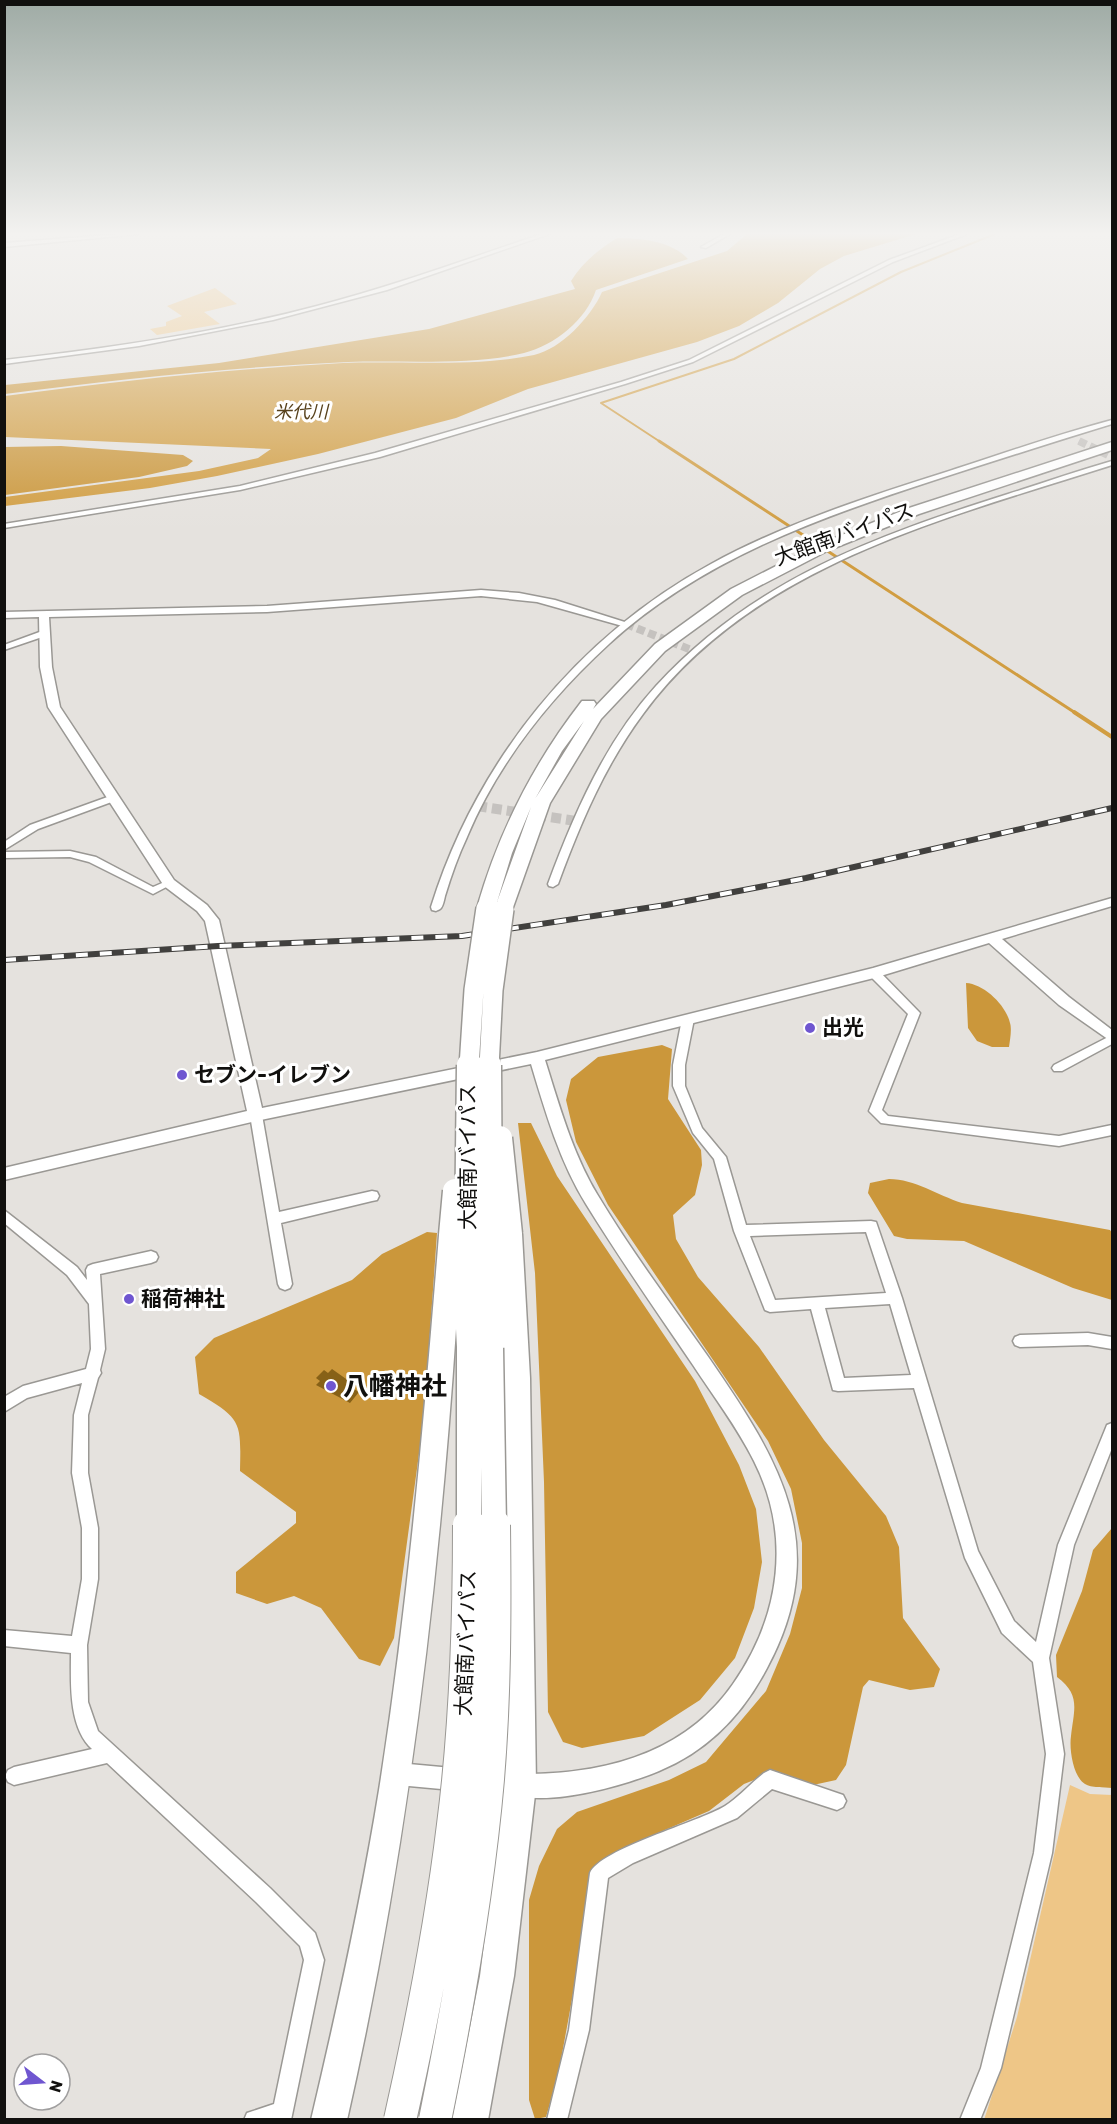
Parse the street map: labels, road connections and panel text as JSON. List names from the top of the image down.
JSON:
{
  "streets": {
    "highway": ["大館南バイパス"]
  },
  "water": ["米代川"],
  "places": [
    "出光",
    "セブン-イレブン",
    "稲荷神社",
    "八幡神社"
  ],
  "north": "right"
}
